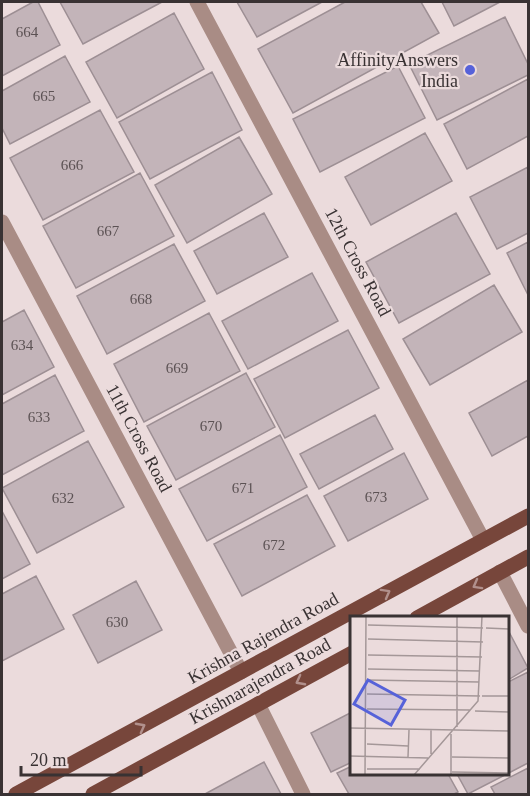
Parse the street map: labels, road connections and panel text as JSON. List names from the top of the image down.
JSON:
{
  "streets": {
    "main road": ["Krishna Rajendra Road", "Krishnarajendra Road"],
    "street": ["12th Cross Road", "11th Cross Road"]
  },
  "crossings": [
    ["12th Cross Road", "Krishna Rajendra Road"],
    ["11th Cross Road", "Krishna Rajendra Road"]
  ],
  "one_way": ["Krishna Rajendra Road", "Krishnarajendra Road"],
  "places": ["AffinityAnswers India"],
  "house_numbers": [
    "664",
    "665",
    "666",
    "667",
    "668",
    "634",
    "669",
    "633",
    "670",
    "671",
    "673",
    "632",
    "672",
    "630"
  ],
  "scale_bar": "20 m"
}
